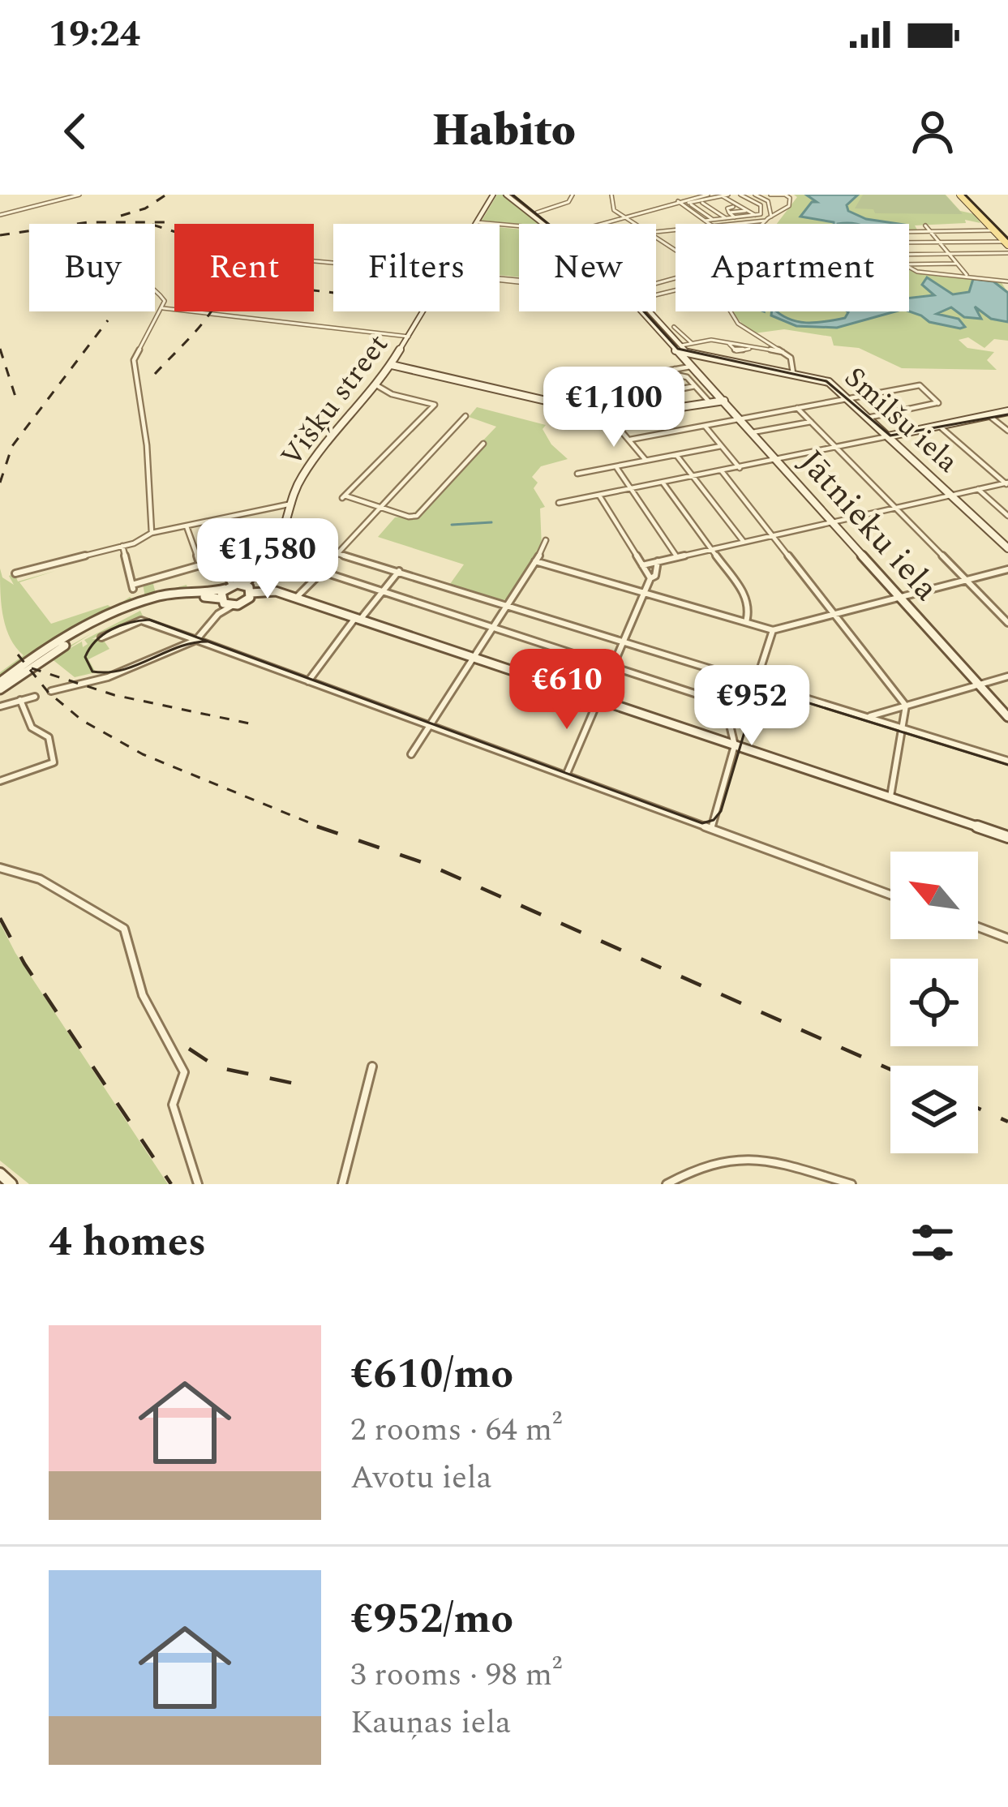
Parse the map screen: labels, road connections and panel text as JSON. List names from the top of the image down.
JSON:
{
  "streets": {
    "street": ["Višķu street", "Smilšu iela", "Jātnieku iela"]
  },
  "crossings": [
    ["Smilšu iela", "Jātnieku iela"]
  ],
  "north": "top left",
  "page": {
    "status": "19:24",
    "header": "Habito",
    "chip": [
      "Buy",
      "Rent",
      "Filters",
      "New",
      "Apartment"
    ],
    "price": [
      "€1,100",
      "€1,580",
      "€610",
      "€952"
    ],
    "heading": "4 homes",
    "list": [
      {
        "name": "€610/mo",
        "note": "2 rooms · 64 m² · Avotu iela"
      },
      {
        "name": "€952/mo",
        "note": "3 rooms · 98 m² · Kauņas iela"
      }
    ]
  }
}
